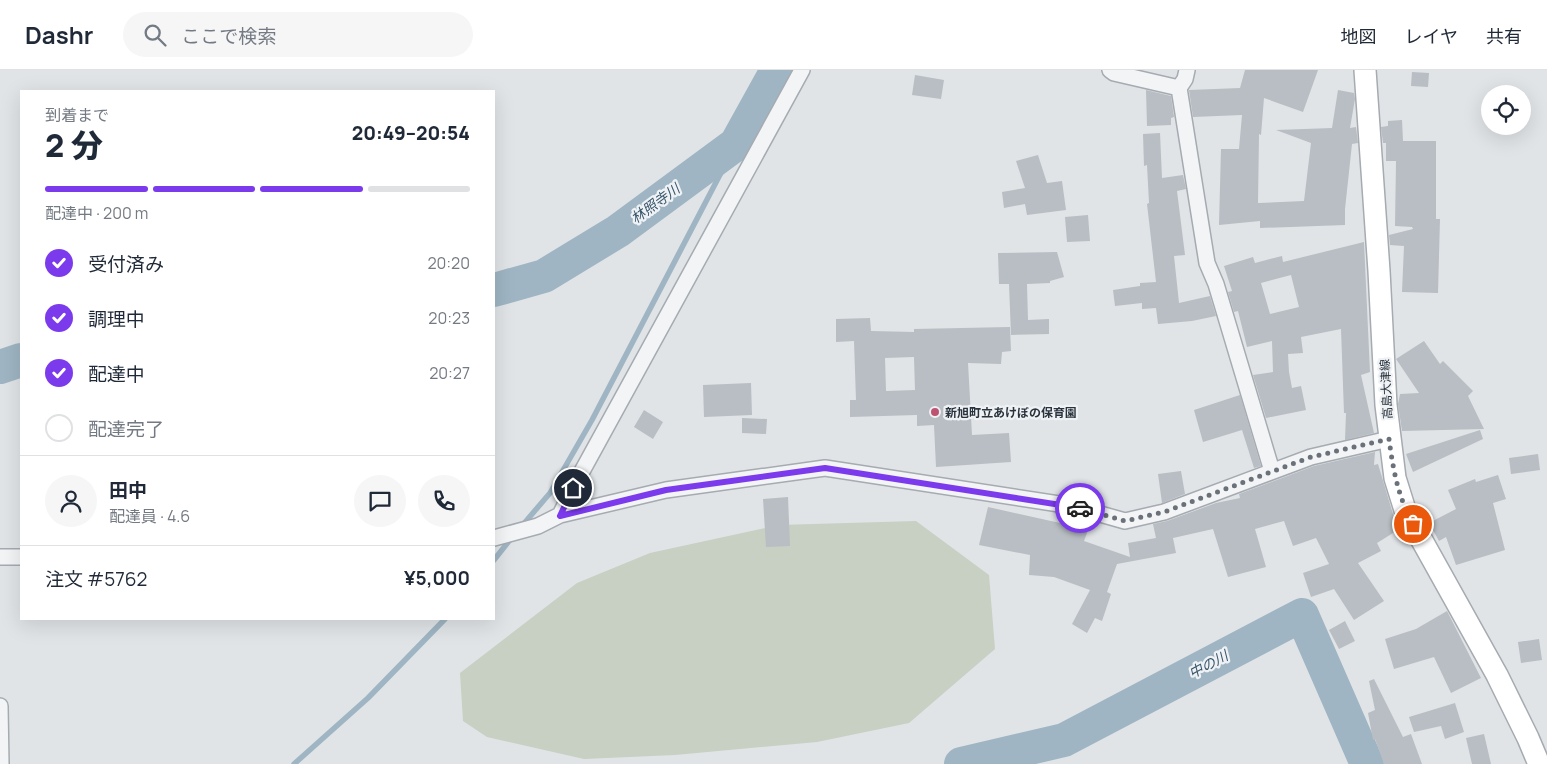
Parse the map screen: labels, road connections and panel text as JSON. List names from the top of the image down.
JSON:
{
  "streets": {
    "main road": ["高島大津線"]
  },
  "water": ["林照寺川", "中の川"],
  "places": ["新旭町立あけぼの保育園"],
  "page": {
    "header": "Dashr",
    "search": "ここで検索",
    "nav": ["地図", "レイヤ", "共有"],
    "heading": ["2 分", "到着まで", "20:49–20:54"],
    "panel": [
      "田中",
      "配達員 · 4.6",
      "注文 #5762",
      "¥5,000"
    ],
    "bar": "配達中 · 200 m",
    "list": [
      ["受付済み", "20:20"],
      ["調理中", "20:23"],
      ["配達中", "20:27"],
      "配達完了"
    ]
  }
}
